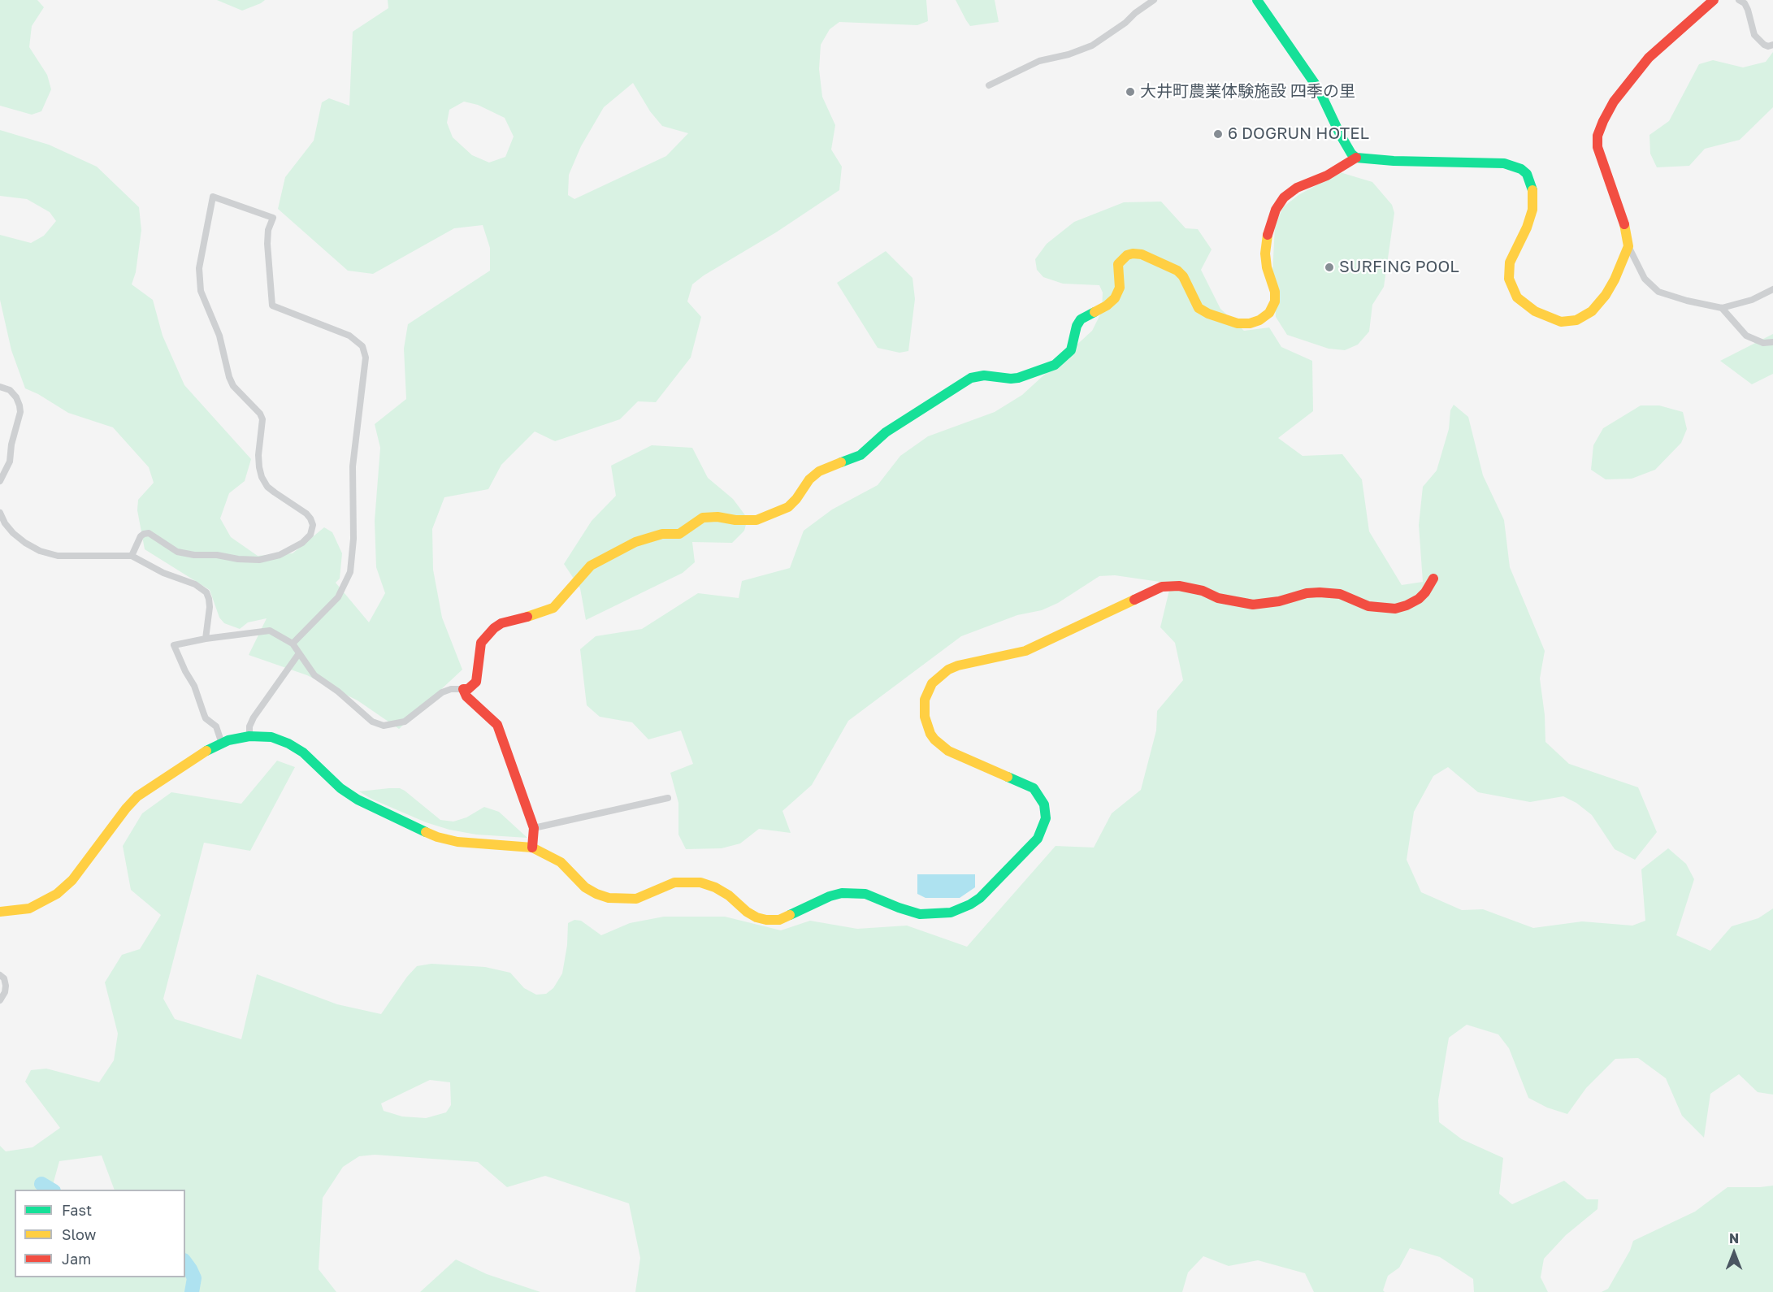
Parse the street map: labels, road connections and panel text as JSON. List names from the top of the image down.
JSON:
{
  "places": ["大井町農業体験施設 四季の里", "6 DOGRUN HOTEL", "SURFING POOL"],
  "legend": ["Fast", "Slow", "Jam"],
  "north": "top"
}
